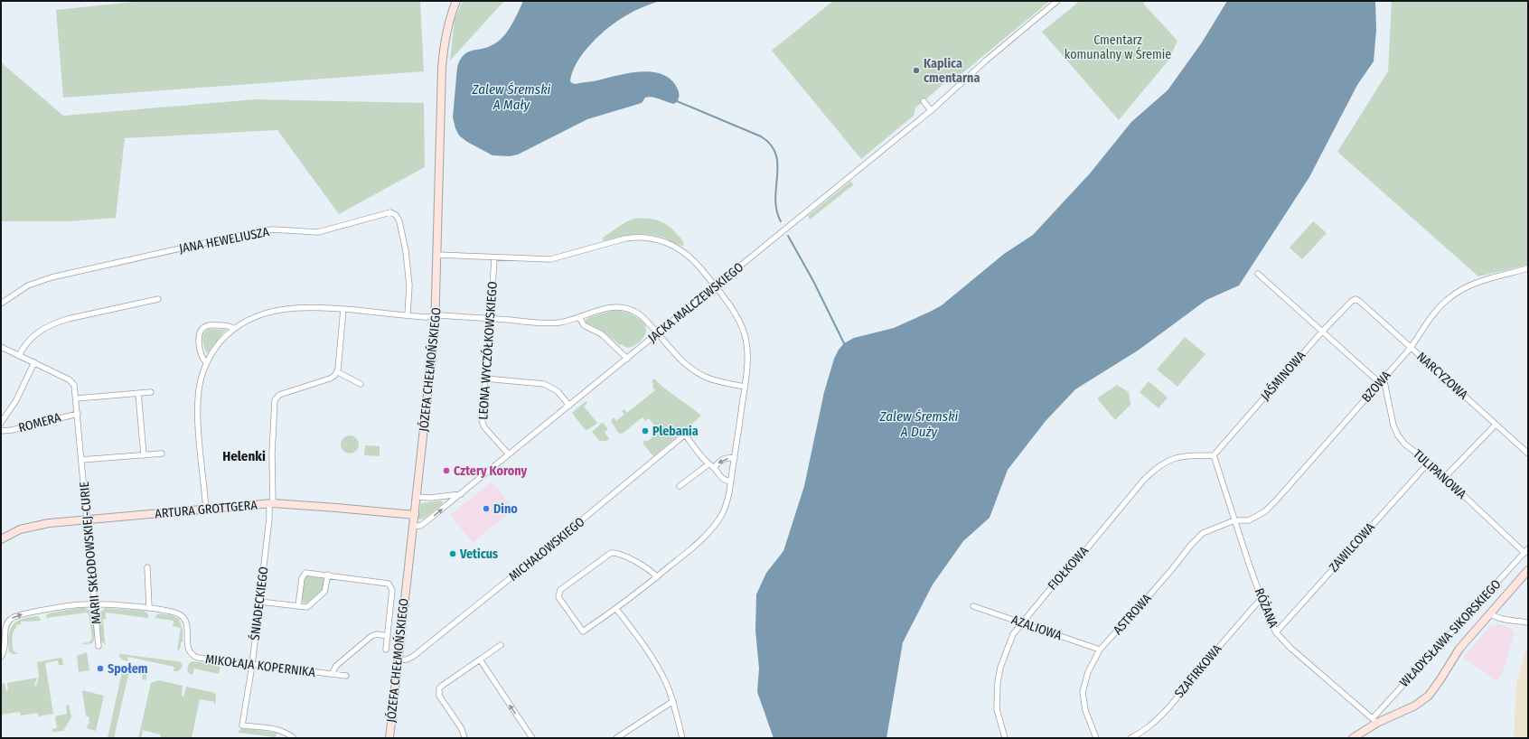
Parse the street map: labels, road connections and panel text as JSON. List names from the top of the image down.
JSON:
{
  "streets": {
    "street": [
      "JANA HEWELIUSZA",
      "JACKA MALCZEWSKIEGO",
      "LEONA WYCZÓŁKOWSKIEGO",
      "JÓZEFA CHEŁMOŃSKIEGO",
      "JAŚMINOWA",
      "NARCYZOWA",
      "BZOWA",
      "ROMERA",
      "TULIPANOWA",
      "ARTURA GROTTGERA",
      "ZAWILCOWA",
      "MICHAŁOWSKIEGO",
      "MARII SKŁODOWSKIEJ-CURIE",
      "FIOŁKOWA",
      "ŚNIADECKIEGO",
      "RÓŻANA",
      "ASTROWA",
      "AZALIOWA",
      "WŁADYSŁAWA SIKORSKIEGO",
      "MIKOŁAJA KOPERNIKA",
      "SZAFIRKOWA"
    ]
  },
  "crossings": [
    ["JACKA MALCZEWSKIEGO", "LEONA WYCZÓŁKOWSKIEGO"],
    ["JACKA MALCZEWSKIEGO", "JÓZEFA CHEŁMOŃSKIEGO"],
    ["JÓZEFA CHEŁMOŃSKIEGO", "ARTURA GROTTGERA"],
    ["JÓZEFA CHEŁMOŃSKIEGO", "MICHAŁOWSKIEGO"],
    ["JAŚMINOWA", "NARCYZOWA"],
    ["JAŚMINOWA", "FIOŁKOWA"],
    ["JAŚMINOWA", "RÓŻANA"],
    ["NARCYZOWA", "BZOWA"],
    ["BZOWA", "TULIPANOWA"],
    ["BZOWA", "RÓŻANA"],
    ["BZOWA", "ASTROWA"],
    ["ROMERA", "MARII SKŁODOWSKIEJ-CURIE"],
    ["TULIPANOWA", "ZAWILCOWA"],
    ["TULIPANOWA", "WŁADYSŁAWA SIKORSKIEGO"],
    ["ARTURA GROTTGERA", "MARII SKŁODOWSKIEJ-CURIE"],
    ["ARTURA GROTTGERA", "ŚNIADECKIEGO"],
    ["ZAWILCOWA", "RÓŻANA"],
    ["MARII SKŁODOWSKIEJ-CURIE", "MIKOŁAJA KOPERNIKA"],
    ["FIOŁKOWA", "RÓŻANA"],
    ["FIOŁKOWA", "AZALIOWA"],
    ["ŚNIADECKIEGO", "MIKOŁAJA KOPERNIKA"],
    ["RÓŻANA", "ASTROWA"],
    ["RÓŻANA", "WŁADYSŁAWA SIKORSKIEGO"],
    ["RÓŻANA", "SZAFIRKOWA"],
    ["ASTROWA", "AZALIOWA"]
  ],
  "districts": ["Helenki"],
  "water": ["Zalew Śremski A Mały", "Zalew Śremski A Duży"],
  "parks": ["Cmentarz komunalny w Śremie"],
  "places": [
    "Kaplica cmentarna",
    "Plebania",
    "Cztery Korony",
    "Dino",
    "Veticus",
    "Społem"
  ]
}
